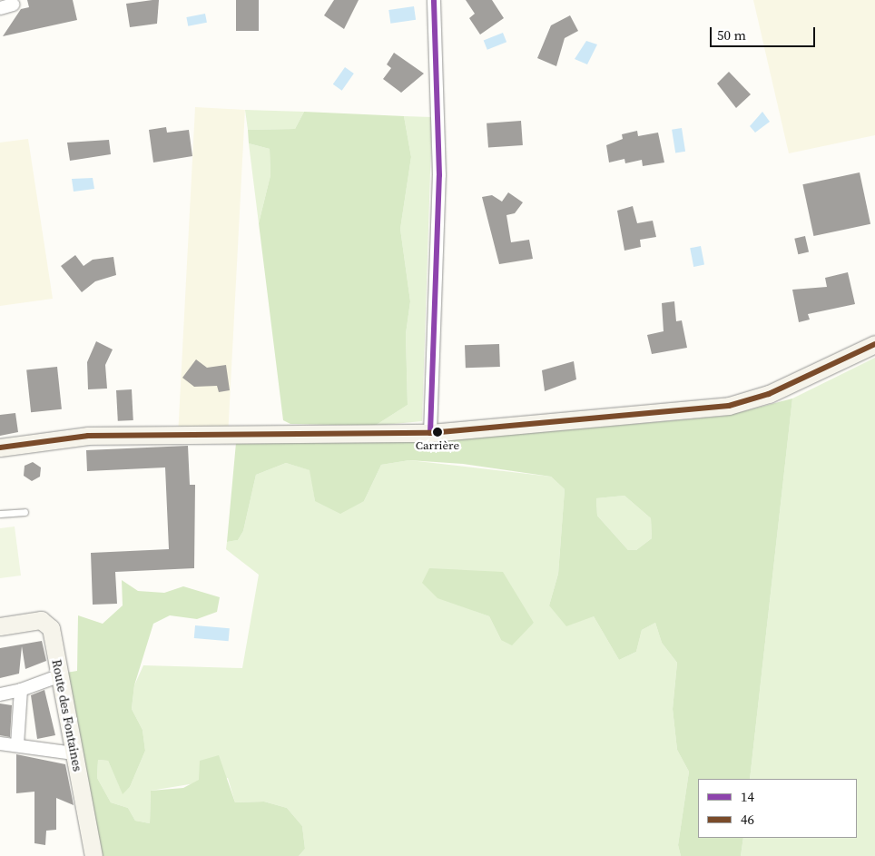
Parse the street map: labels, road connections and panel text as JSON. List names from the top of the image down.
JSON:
{
  "streets": {
    "street": ["Route des Fontaines"]
  },
  "places": ["Carrière"],
  "lines": ["transit line 14", "transit line 46"],
  "legend": ["14", "46"],
  "scale_bar": "50 m"
}
